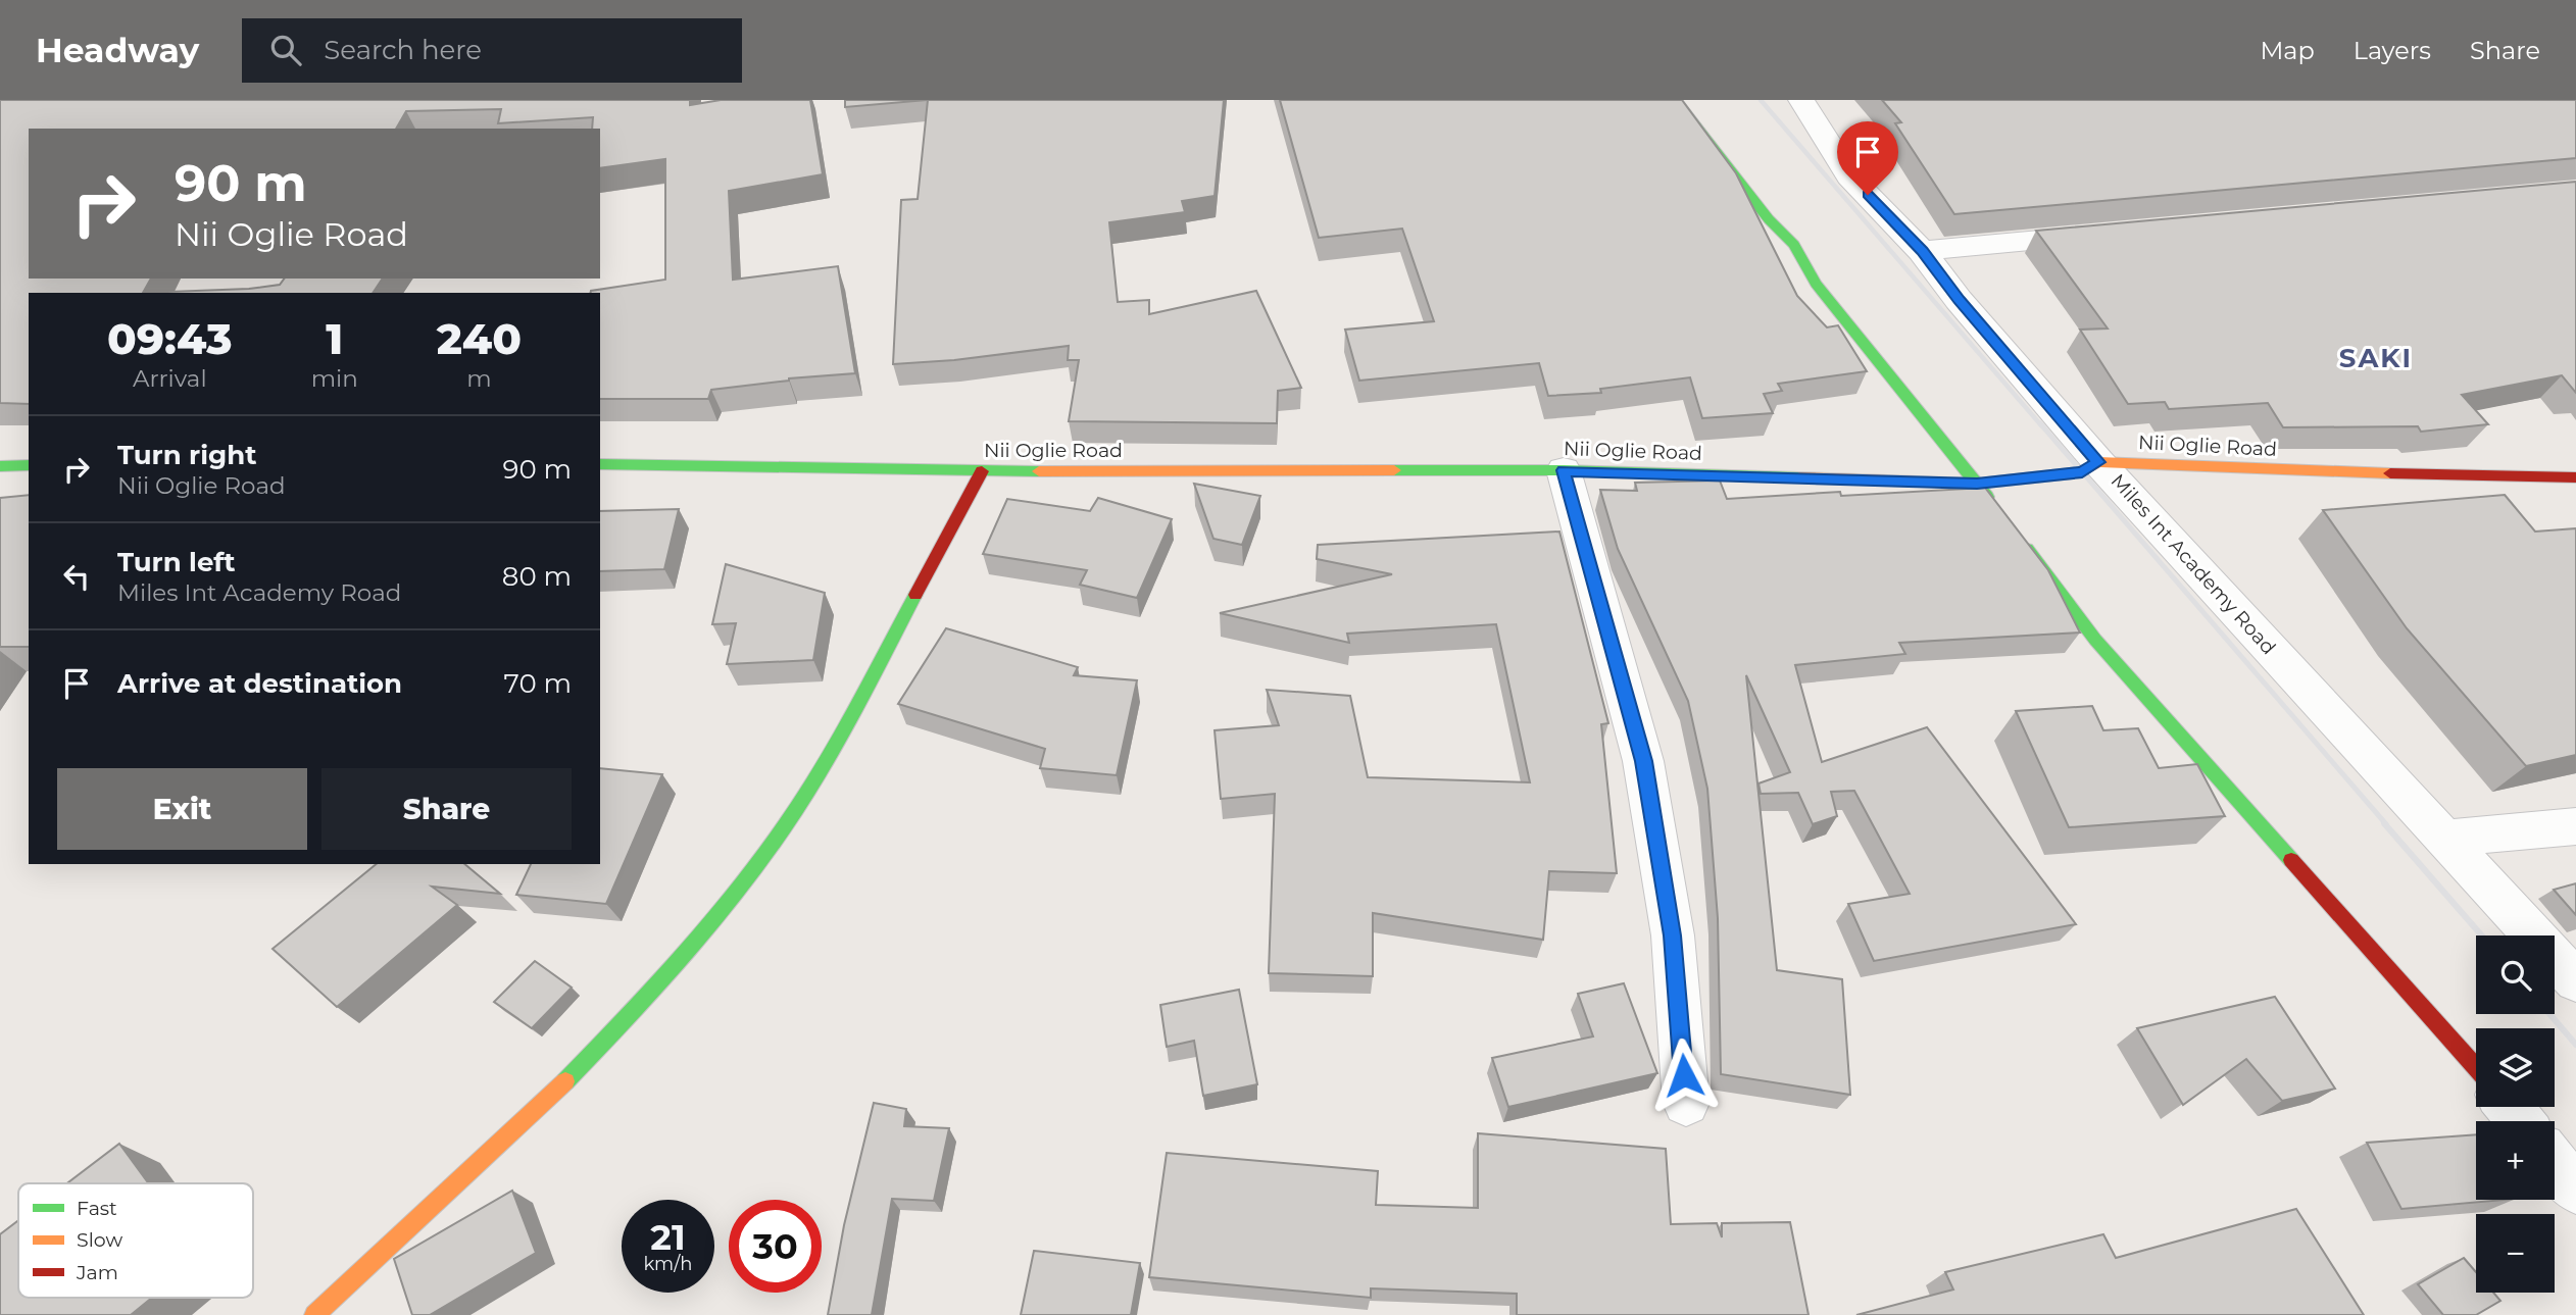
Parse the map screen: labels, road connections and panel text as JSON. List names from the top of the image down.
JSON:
{
  "streets": {
    "street": ["Nii Oglie Road", "Miles Int Academy Road"]
  },
  "crossings": [
    ["Nii Oglie Road", "Miles Int Academy Road"]
  ],
  "districts": ["SAKI"],
  "legend": ["Fast", "Slow", "Jam"],
  "page": {
    "header": "Headway",
    "search": "Search here",
    "nav": ["Map", "Layers", "Share"],
    "turn": ["90 m", "Nii Oglie Road"],
    "eta": [
      "09:43",
      "Arrival",
      "1",
      "min",
      "240",
      "m"
    ],
    "list": [
      {
        "name": "Turn right",
        "note": "Nii Oglie Road",
        "value": "90 m"
      },
      {
        "name": "Turn left",
        "note": "Miles Int Academy Road",
        "value": "80 m"
      },
      {
        "name": "Arrive at destination",
        "value": "70 m"
      }
    ],
    "buttons": ["Exit", "Share"],
    "map_buttons": ["+", "−"],
    "speed": "21 km/h",
    "limit": "30"
  }
}
